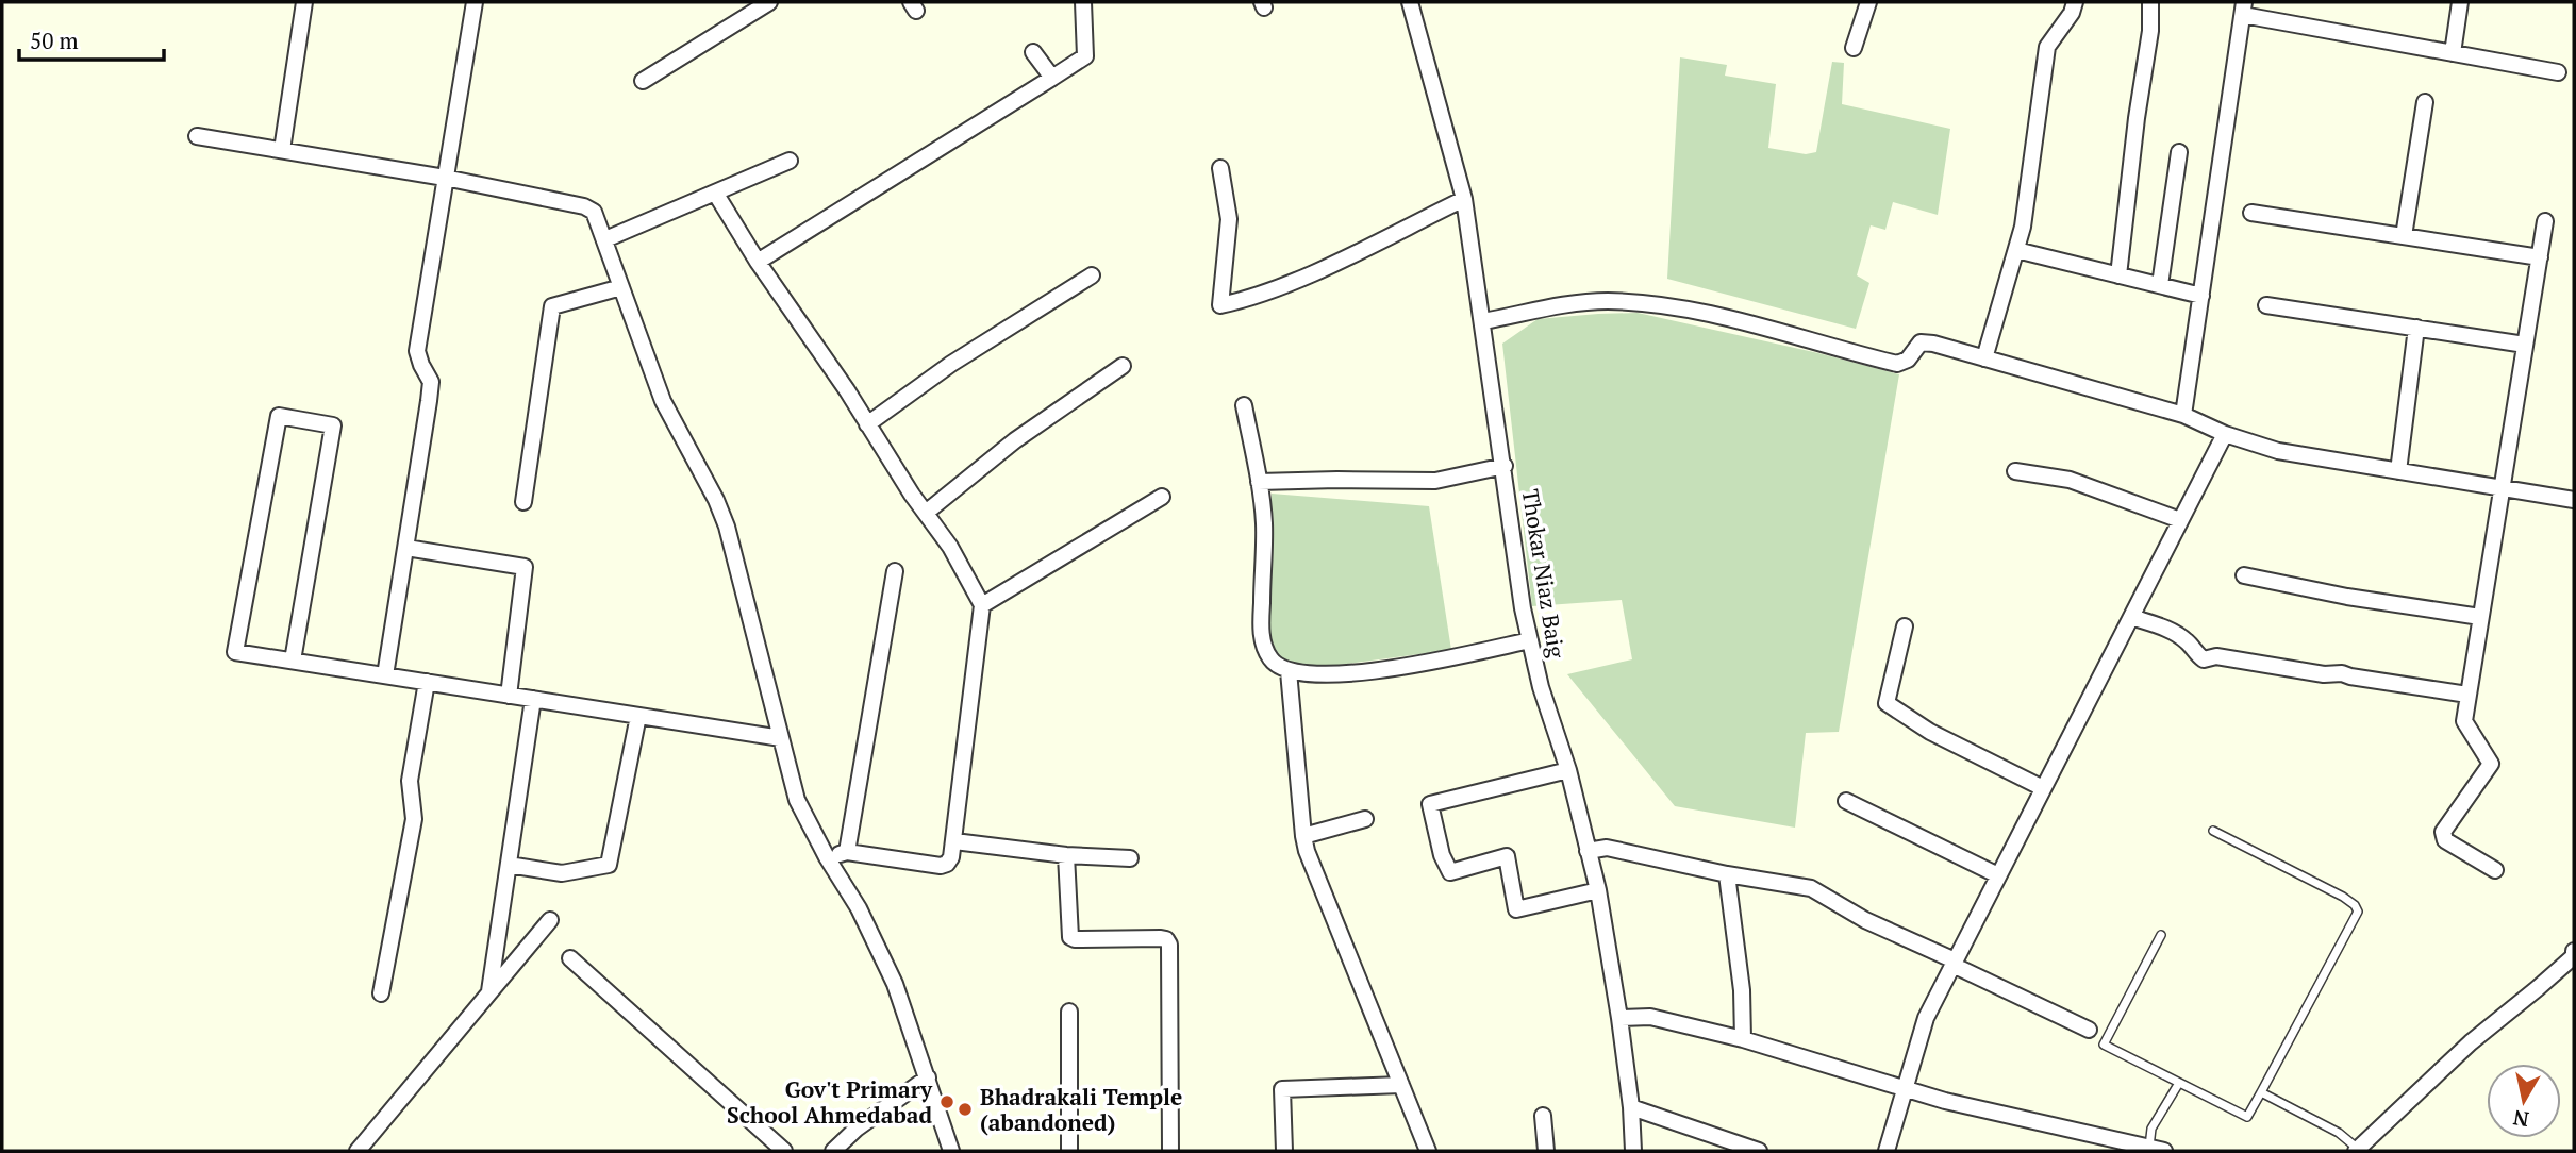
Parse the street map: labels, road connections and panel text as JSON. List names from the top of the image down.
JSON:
{
  "streets": {
    "street": ["Thokar Niaz Baig"]
  },
  "places": ["Gov't Primary School Ahmedabad", "Bhadrakali Temple (abandoned)"],
  "scale_bar": "50 m",
  "north": "bottom"
}
